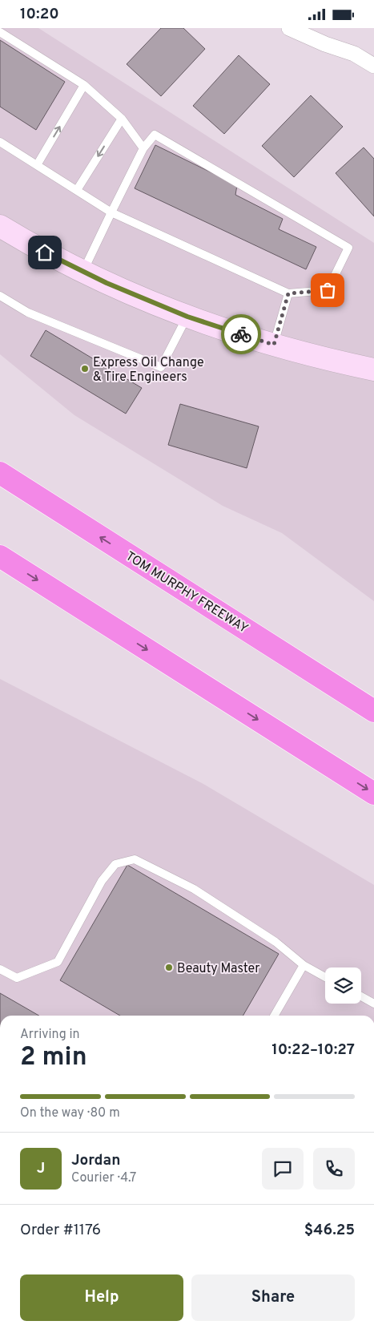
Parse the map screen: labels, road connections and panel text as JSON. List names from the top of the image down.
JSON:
{
  "streets": {
    "highway": ["TOM MURPHY FREEWAY"]
  },
  "places": ["Express Oil Change & Tire Engineers", "Beauty Master"],
  "page": {
    "status": "10:20",
    "heading": ["2 min", "Arriving in", "10:22–10:27"],
    "panel": [
      "Jordan",
      "Courier · 4.7",
      "Order #1176",
      "$46.25"
    ],
    "bar": "On the way · 80 m",
    "round": "J",
    "buttons": ["Help", "Share"]
  }
}
